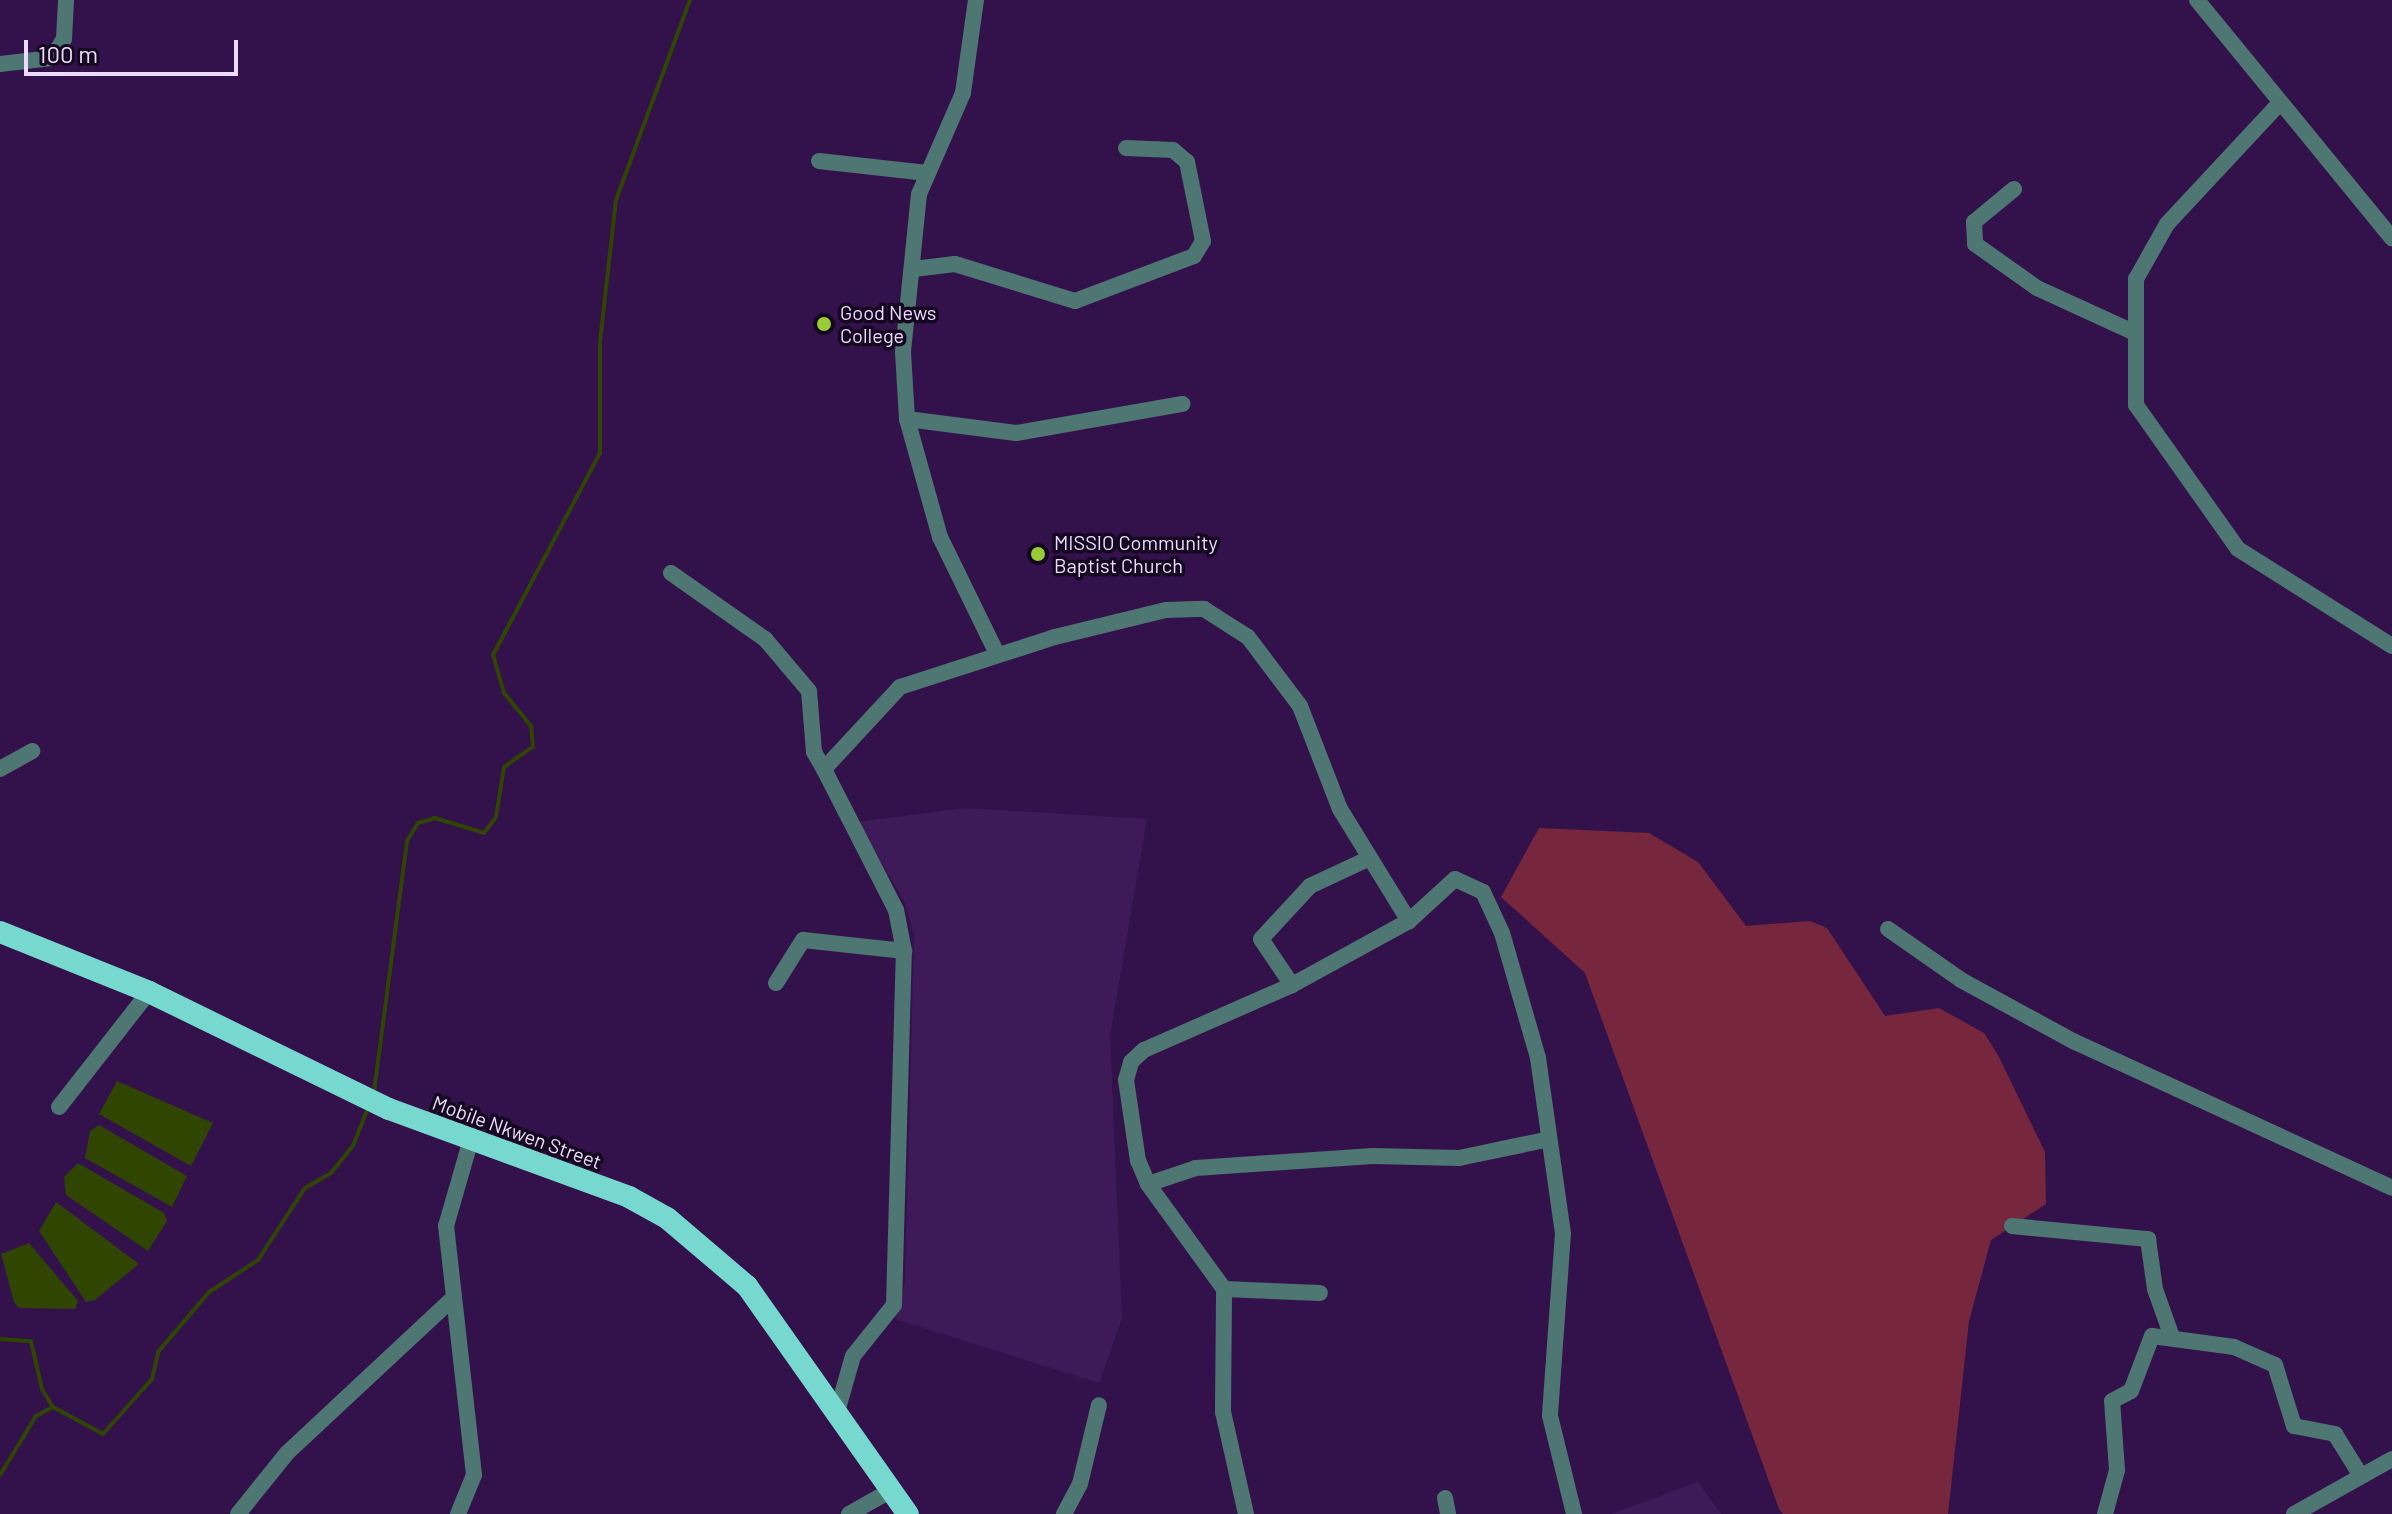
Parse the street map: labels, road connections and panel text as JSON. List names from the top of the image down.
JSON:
{
  "streets": {
    "highway": ["Mobile Nkwen Street"]
  },
  "places": ["Good News College", "MISSIO Community Baptist Church"],
  "scale_bar": "100 m"
}
